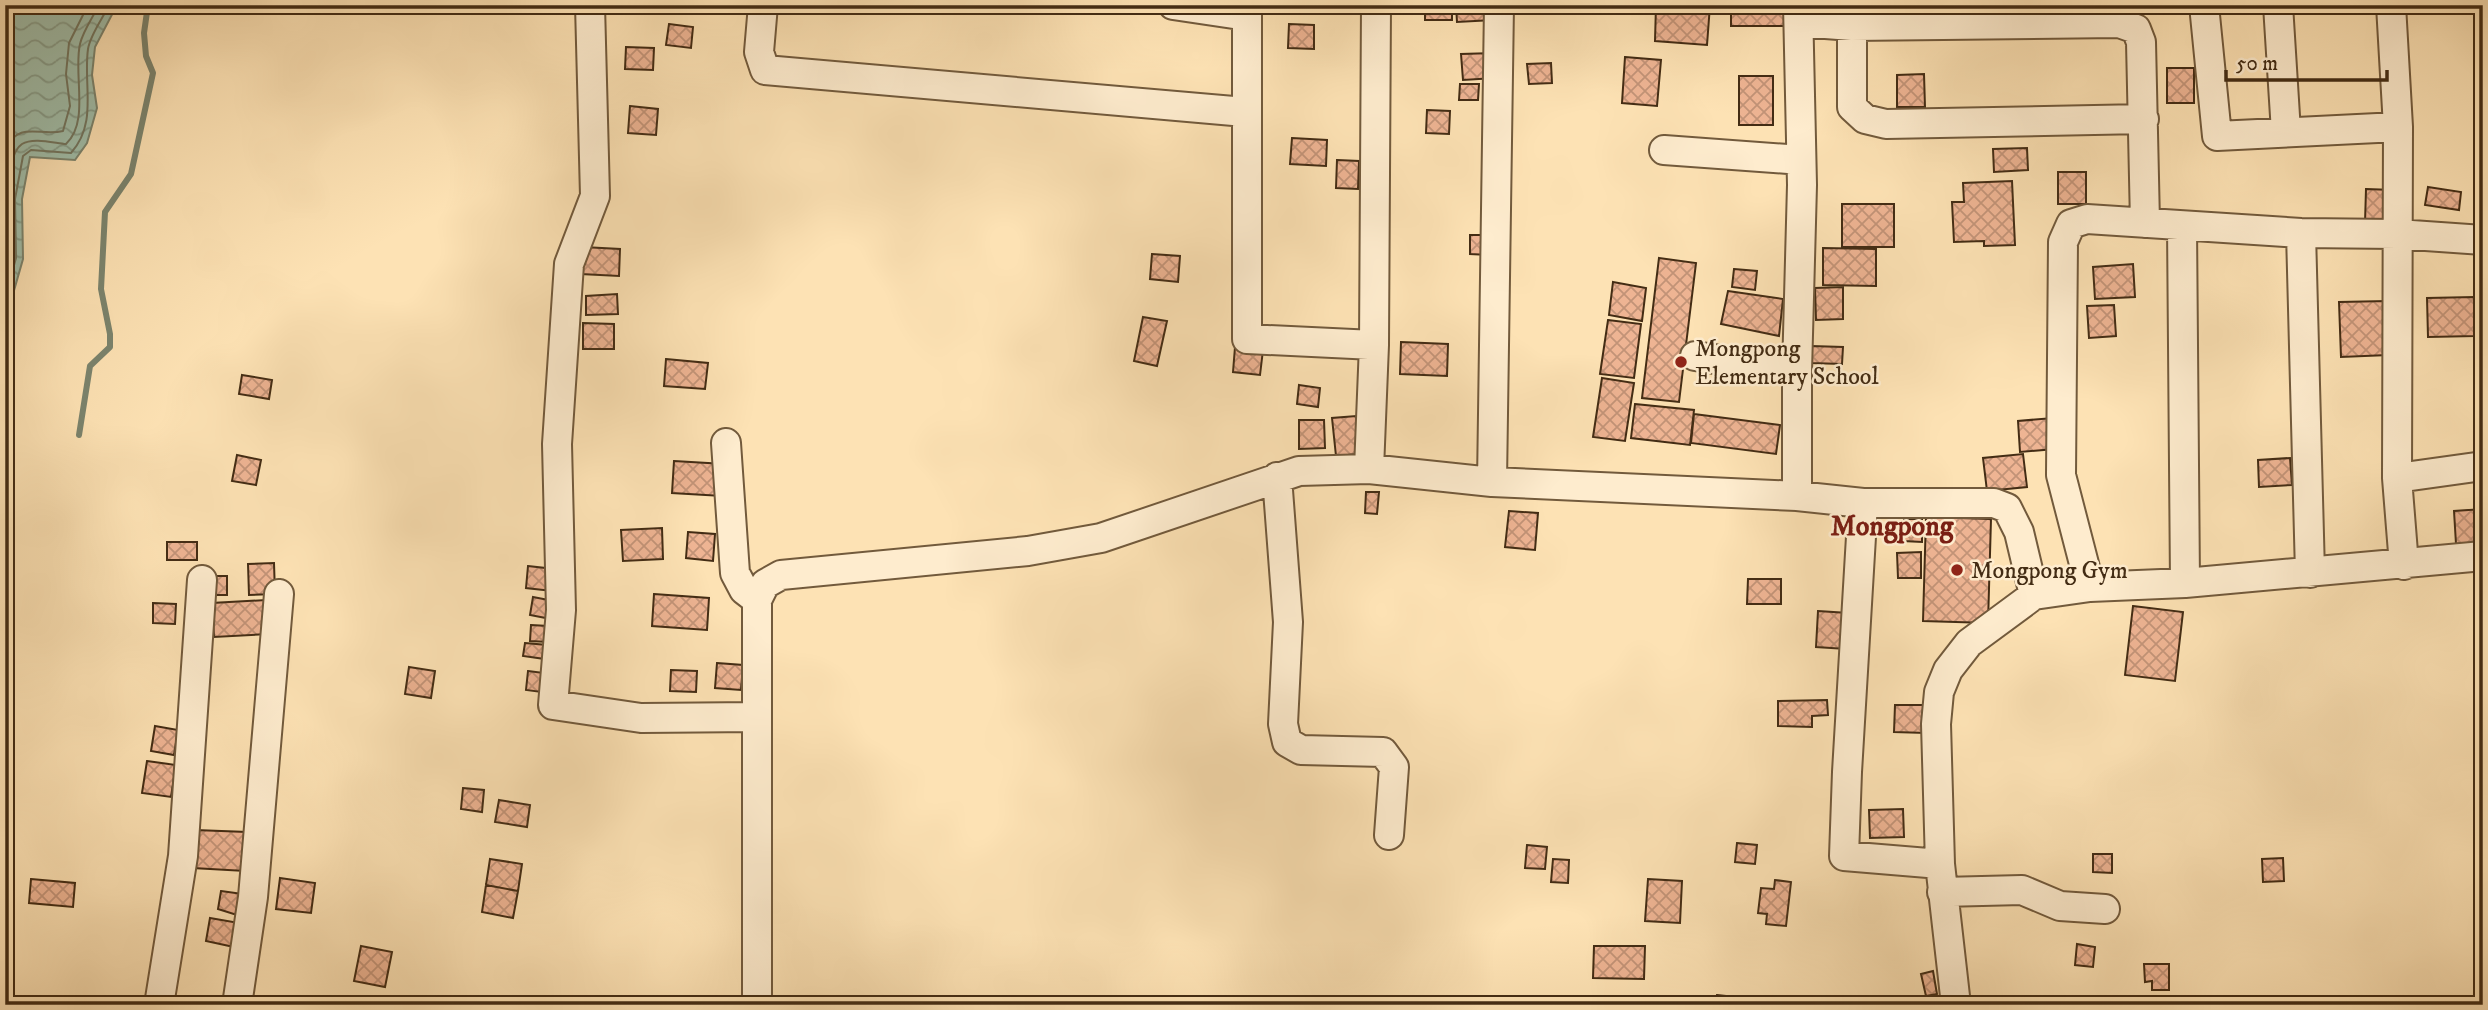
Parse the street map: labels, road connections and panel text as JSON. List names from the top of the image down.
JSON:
{
  "districts": ["Mongpong"],
  "places": ["Mongpong Elementary School", "Mongpong Gym"],
  "scale_bar": "50 m"
}
